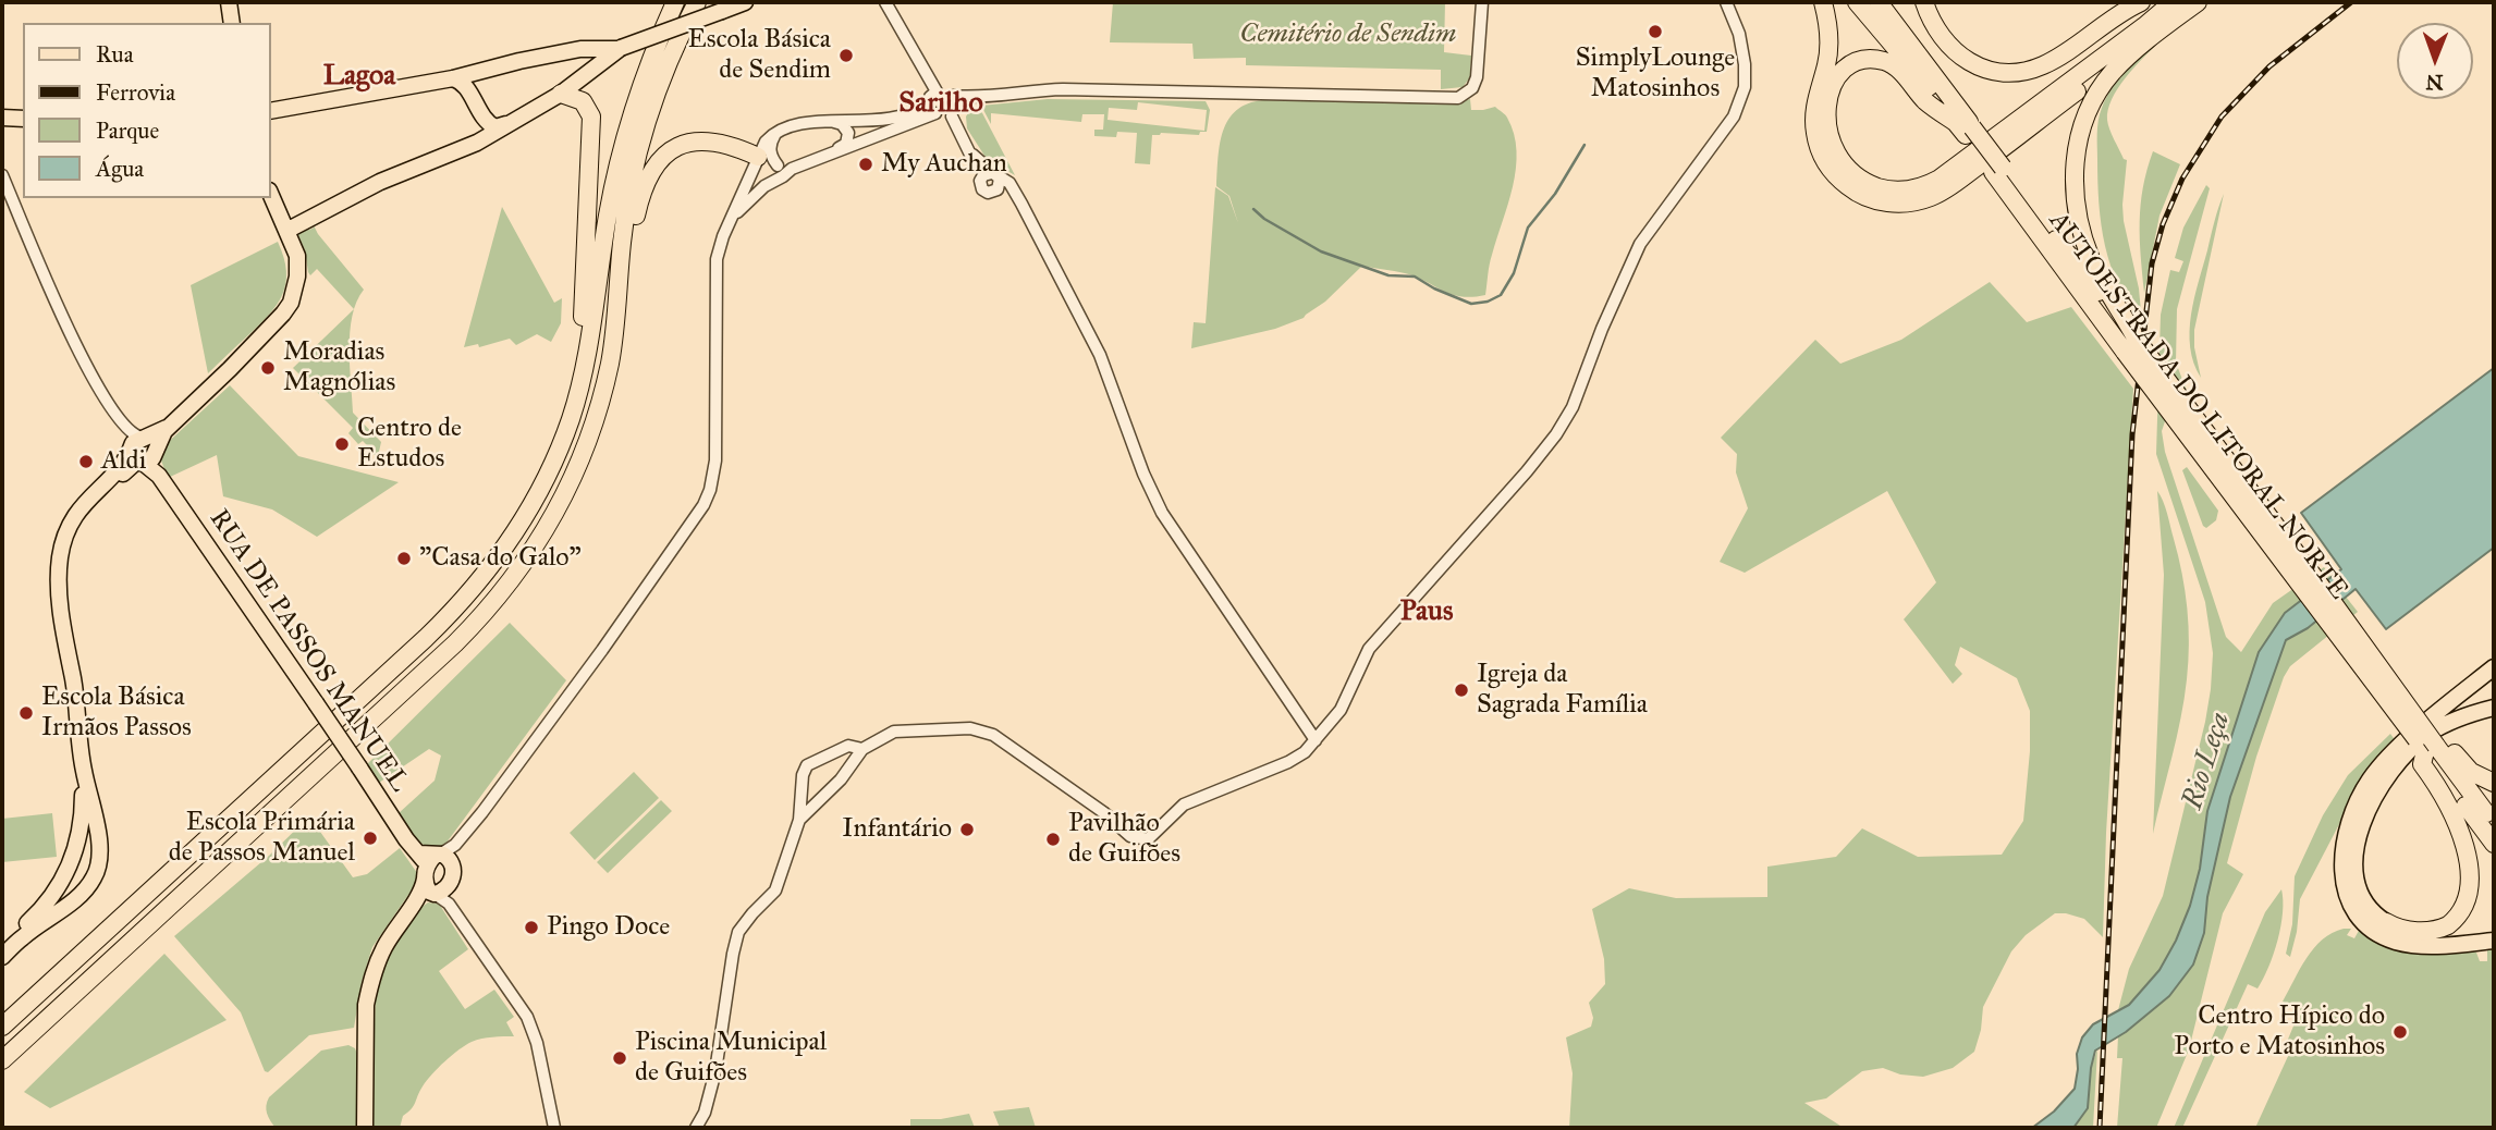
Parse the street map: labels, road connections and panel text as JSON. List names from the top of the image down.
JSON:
{
  "streets": {
    "highway": ["AUTOESTRADA DO LITORAL NORTE"],
    "main road": ["RUA DE PASSOS MANUEL"]
  },
  "districts": ["Lagoa", "Sarilho", "Paus"],
  "water": ["Rio Leça"],
  "parks": ["Cemitério de Sendim"],
  "places": [
    "SimplyLounge Matosinhos",
    "Escola Básica de Sendim",
    "My Auchan",
    "Moradias Magnólias",
    "Centro de Estudos",
    "Aldi",
    "\"Casa do Galo\"",
    "Igreja da Sagrada Família",
    "Escola Básica Irmãos Passos",
    "Infantário",
    "Escola Primária de Passos Manuel",
    "Pavilhão de Guifões",
    "Pingo Doce",
    "Centro Hípico do Porto e Matosinhos",
    "Piscina Municipal de Guifões"
  ],
  "legend": [
    "Rua",
    "Ferrovia",
    "Parque",
    "Água"
  ],
  "north": "bottom"
}
